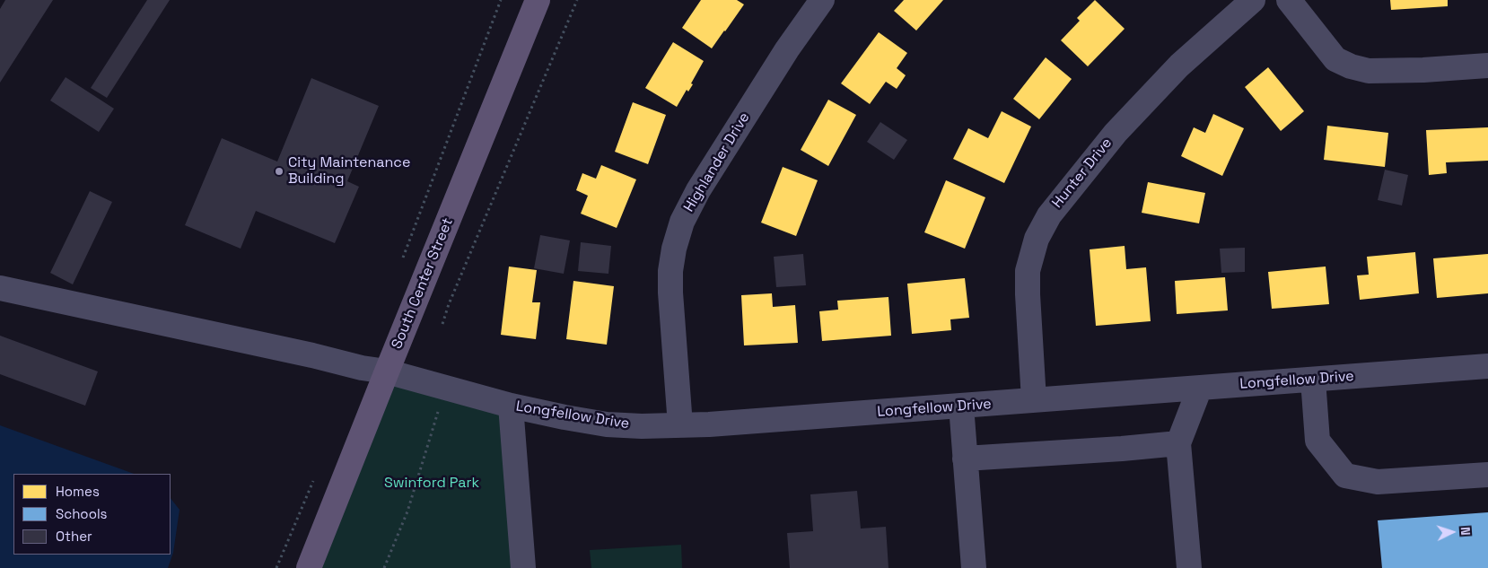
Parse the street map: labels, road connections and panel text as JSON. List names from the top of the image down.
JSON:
{
  "streets": {
    "main road": ["South Center Street"],
    "street": ["Highlander Drive", "Hunter Drive", "Longfellow Drive"]
  },
  "crossings": [
    ["Highlander Drive", "Longfellow Drive"],
    ["Hunter Drive", "Longfellow Drive"],
    ["South Center Street", "Longfellow Drive"]
  ],
  "parks": ["Swinford Park"],
  "places": ["City Maintenance Building"],
  "legend": ["Homes", "Schools", "Other"],
  "north": "right"
}
